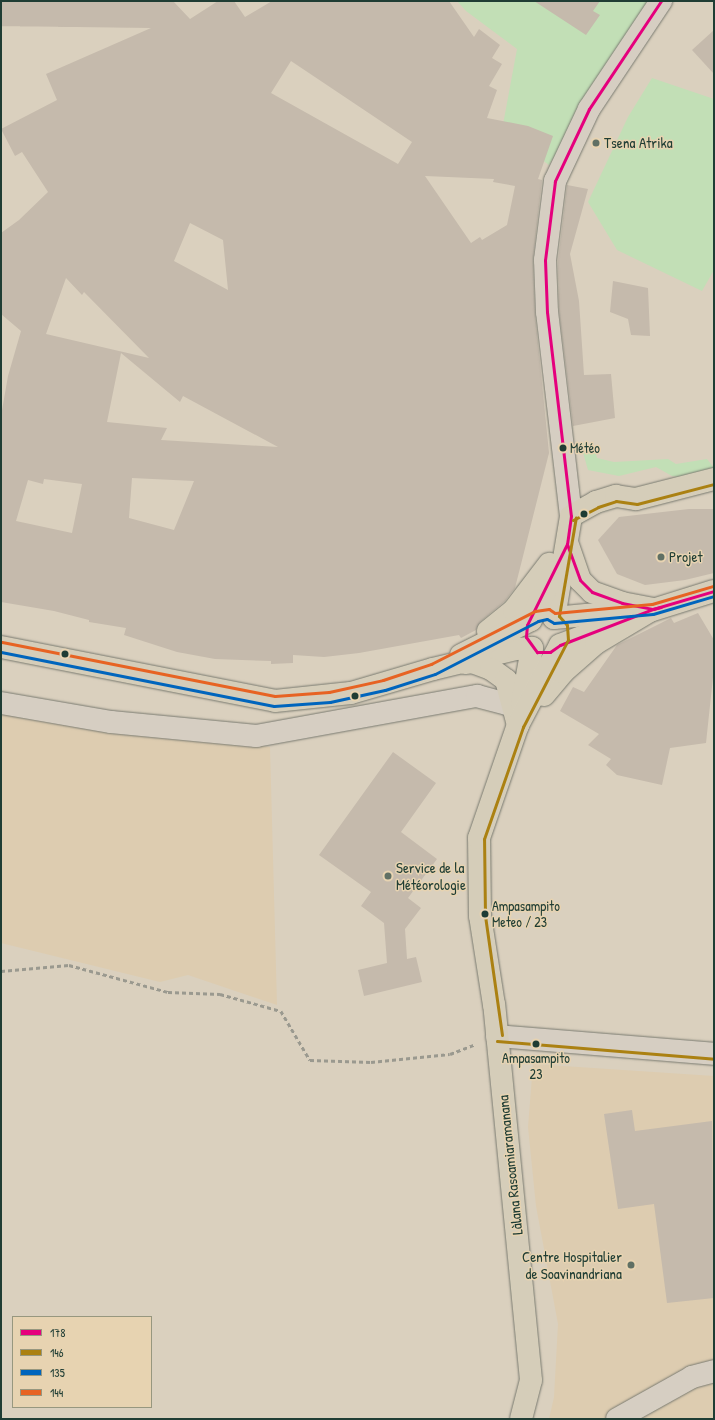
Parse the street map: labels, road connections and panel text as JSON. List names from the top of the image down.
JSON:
{
  "streets": {
    "main road": ["Làlana Rasoamiaramanana"]
  },
  "places": [
    "Tsena Atrika",
    "Météo",
    "Projet",
    "Service de la Météorologie",
    "Ampasampito Meteo / 23",
    "Ampasampito 23",
    "Centre Hospitalier de Soavinandriana"
  ],
  "lines": [
    "transit line 178",
    "transit line 146",
    "transit line 144",
    "transit line 135"
  ],
  "legend": [
    "178",
    "146",
    "135",
    "144"
  ]
}
